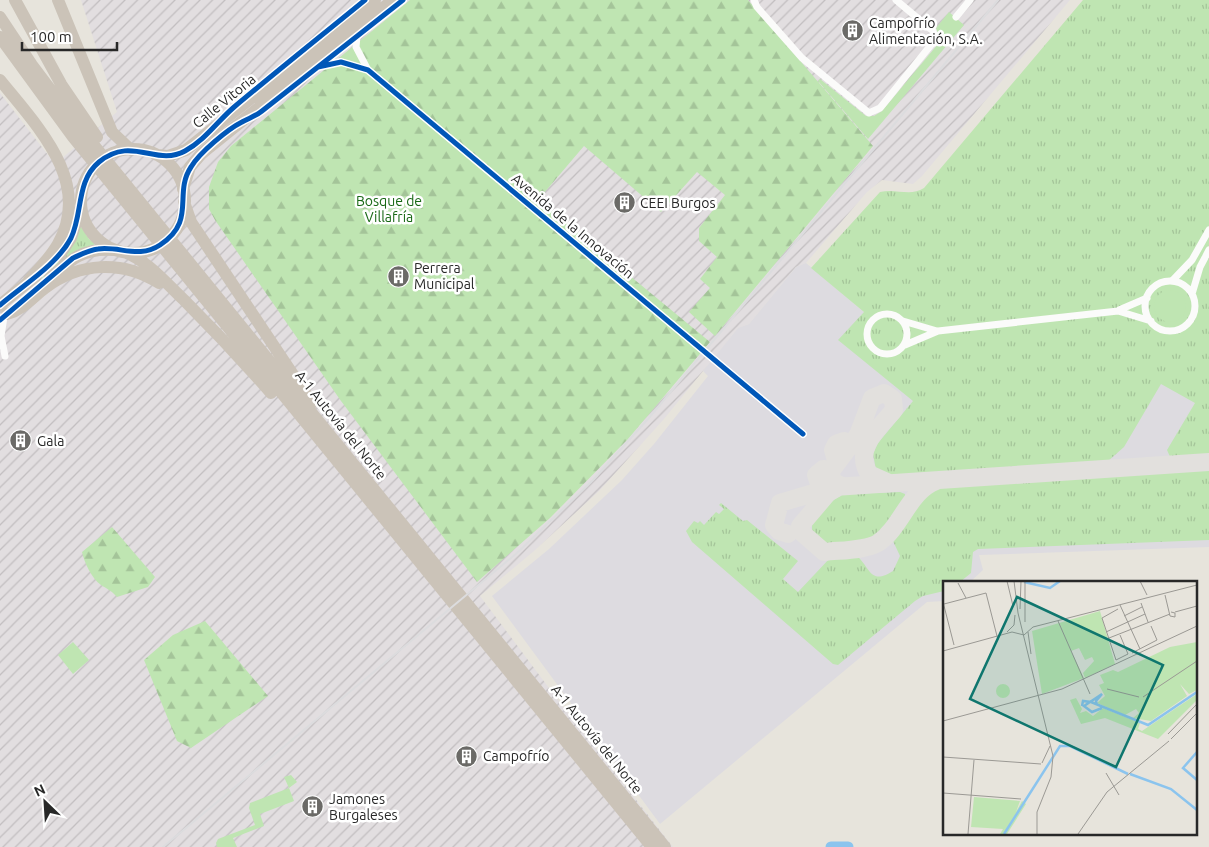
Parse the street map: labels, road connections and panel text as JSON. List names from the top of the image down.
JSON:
{
  "streets": {
    "highway": ["Calle Vitoria", "A-1 Autovía del Norte"],
    "street": ["Avenida de la Innovación"]
  },
  "parks": ["Bosque de Villafría"],
  "places": {
    "building": [
      "Campofrío Alimentación, S.A.",
      "CEEI Burgos",
      "Perrera Municipal",
      "Gala",
      "Campofrío",
      "Jamones Burgaleses"
    ]
  },
  "scale_bar": "100 m",
  "north": "top left"
}
